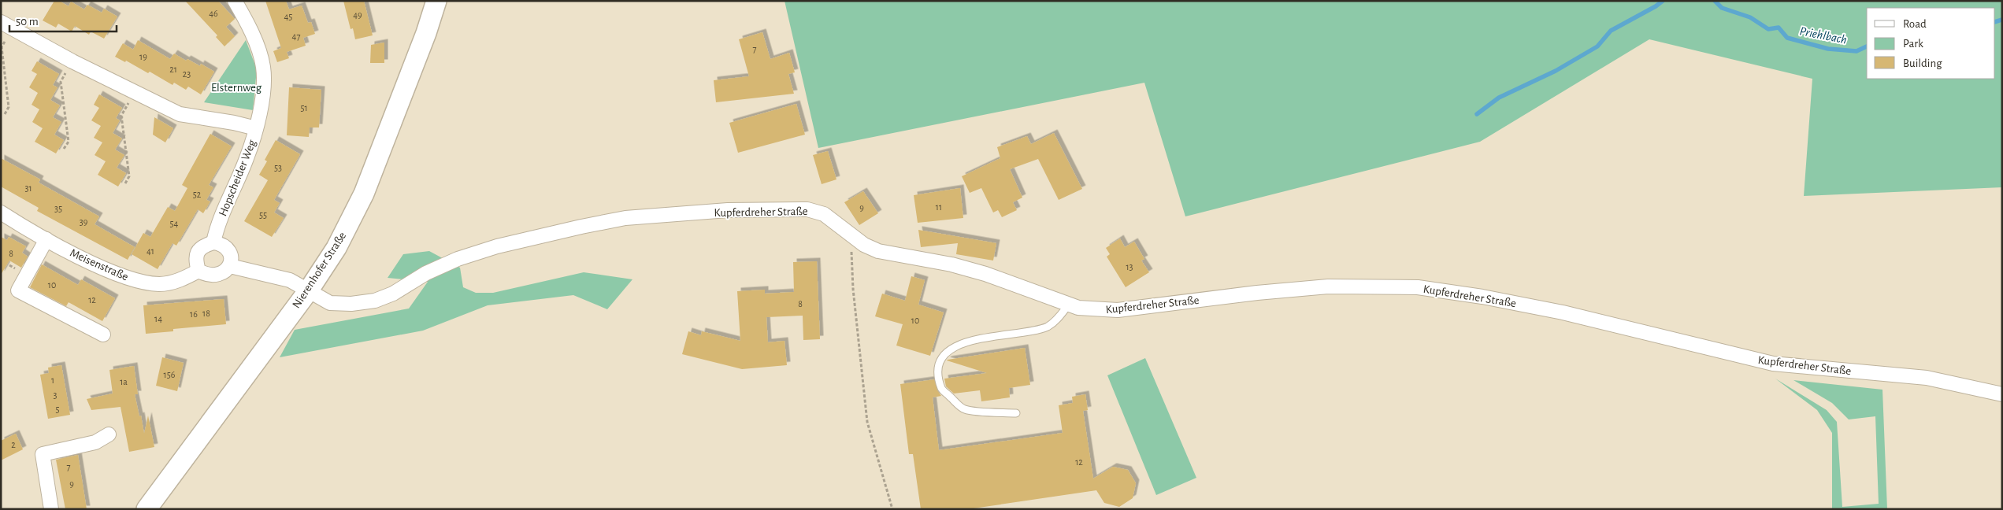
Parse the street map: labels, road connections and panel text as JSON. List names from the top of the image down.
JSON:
{
  "streets": {
    "street": [
      "Hopscheider Weg",
      "Kupferdreher Straße",
      "Meisenstraße",
      "Nierenhofer Straße"
    ]
  },
  "crossings": [
    ["Hopscheider Weg", "Meisenstraße"],
    ["Kupferdreher Straße", "Nierenhofer Straße"]
  ],
  "water": ["Priehlbach"],
  "parks": ["Elsternweg"],
  "house_numbers": [
    "46",
    "49",
    "45",
    "47",
    "7",
    "19",
    "21",
    "23",
    "51",
    "53",
    "31",
    "52",
    "11",
    "9",
    "35",
    "55",
    "39",
    "54",
    "41",
    "8",
    "13",
    "10",
    "12",
    "8",
    "18",
    "16",
    "14",
    "10",
    "156",
    "1",
    "1a",
    "3",
    "5",
    "2",
    "12",
    "7",
    "9"
  ],
  "legend": ["Road", "Park", "Building"],
  "scale_bar": "50 m"
}
